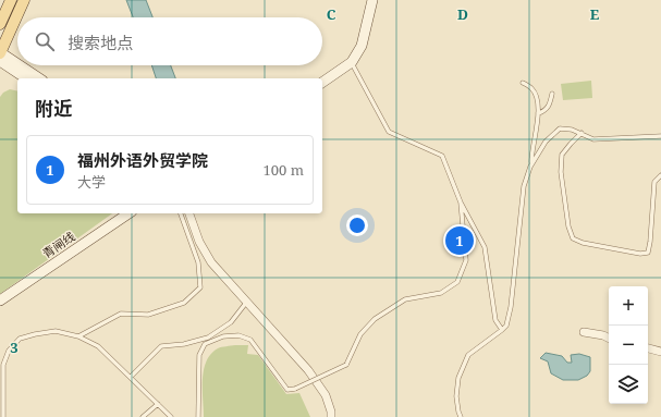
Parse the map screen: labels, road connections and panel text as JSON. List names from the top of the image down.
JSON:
{
  "streets": {
    "main road": ["青闸线"]
  },
  "page": {
    "search": "搜索地点",
    "heading": "附近",
    "list": [
      {
        "mark": "1",
        "name": "福州外语外贸学院",
        "note": "大学",
        "value": "100 m"
      }
    ],
    "pins": "1",
    "map_buttons": ["+", "−"]
  },
  "grid": {
    "columns": ["C", "D", "E"],
    "rows": ["3"]
  }
}
